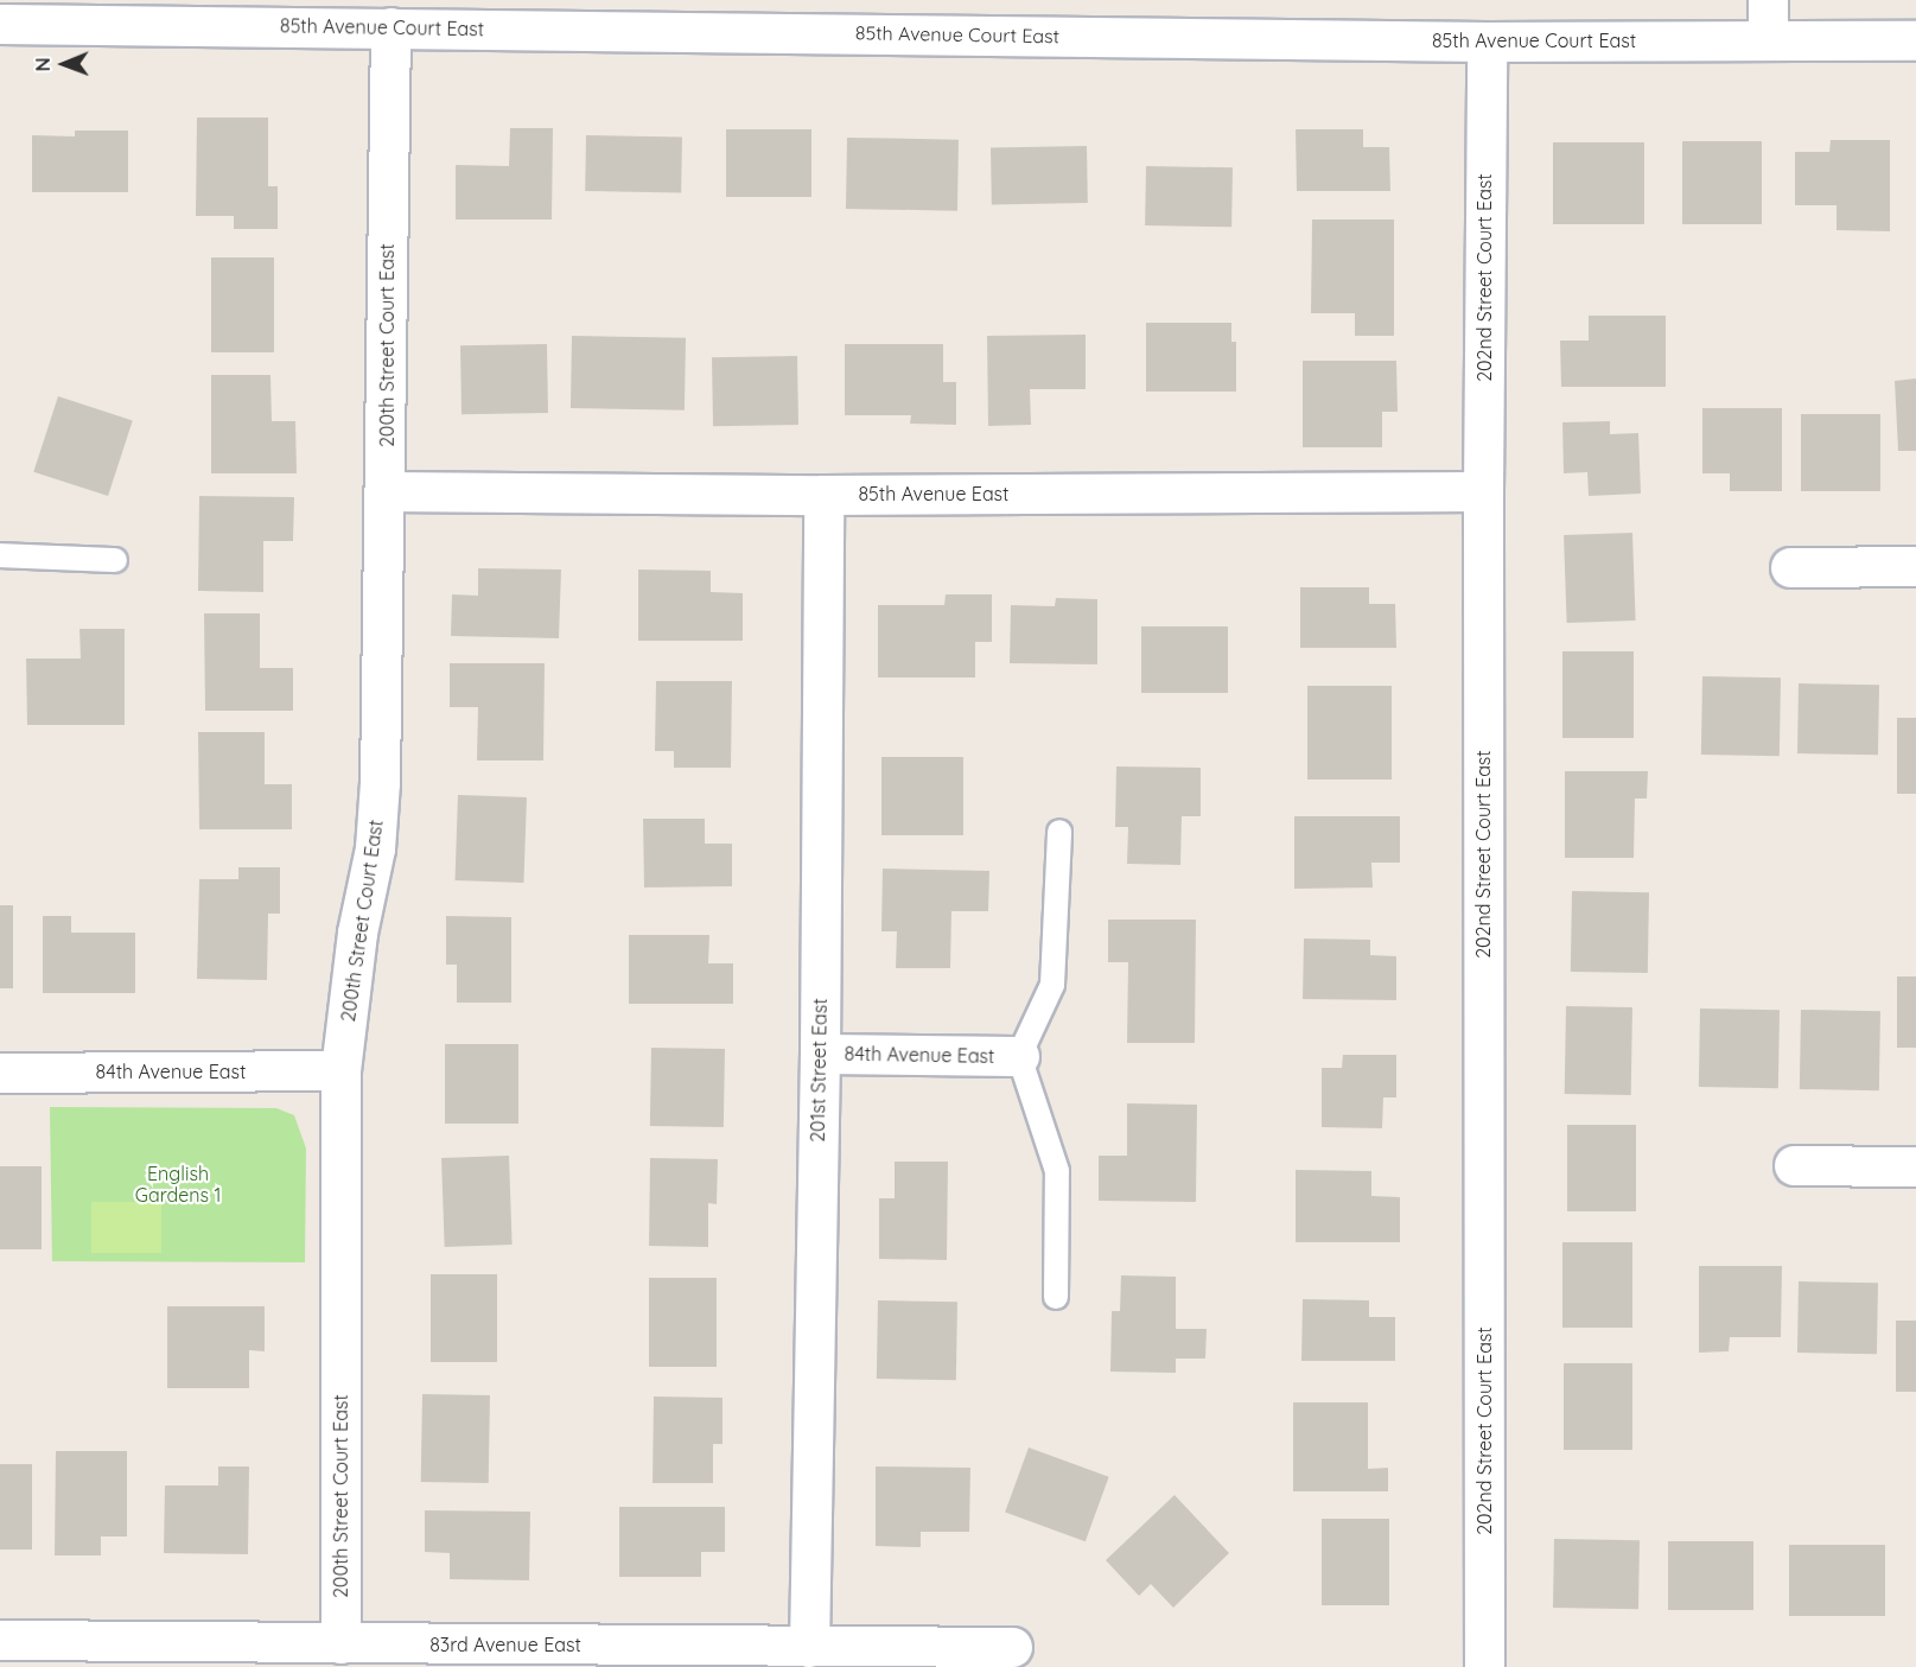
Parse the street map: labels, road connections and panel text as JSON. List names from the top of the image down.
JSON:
{
  "streets": {
    "street": [
      "85th Avenue Court East",
      "202nd Street Court East",
      "200th Street Court East",
      "85th Avenue East",
      "84th Avenue East",
      "201st Street East",
      "83rd Avenue East"
    ]
  },
  "crossings": [
    ["85th Avenue Court East", "202nd Street Court East"],
    ["85th Avenue Court East", "200th Street Court East"],
    ["202nd Street Court East", "85th Avenue East"],
    ["200th Street Court East", "85th Avenue East"],
    ["200th Street Court East", "84th Avenue East"],
    ["200th Street Court East", "83rd Avenue East"],
    ["85th Avenue East", "201st Street East"],
    ["84th Avenue East", "201st Street East"],
    ["201st Street East", "83rd Avenue East"]
  ],
  "parks": ["English Gardens 1"],
  "north": "left"
}
